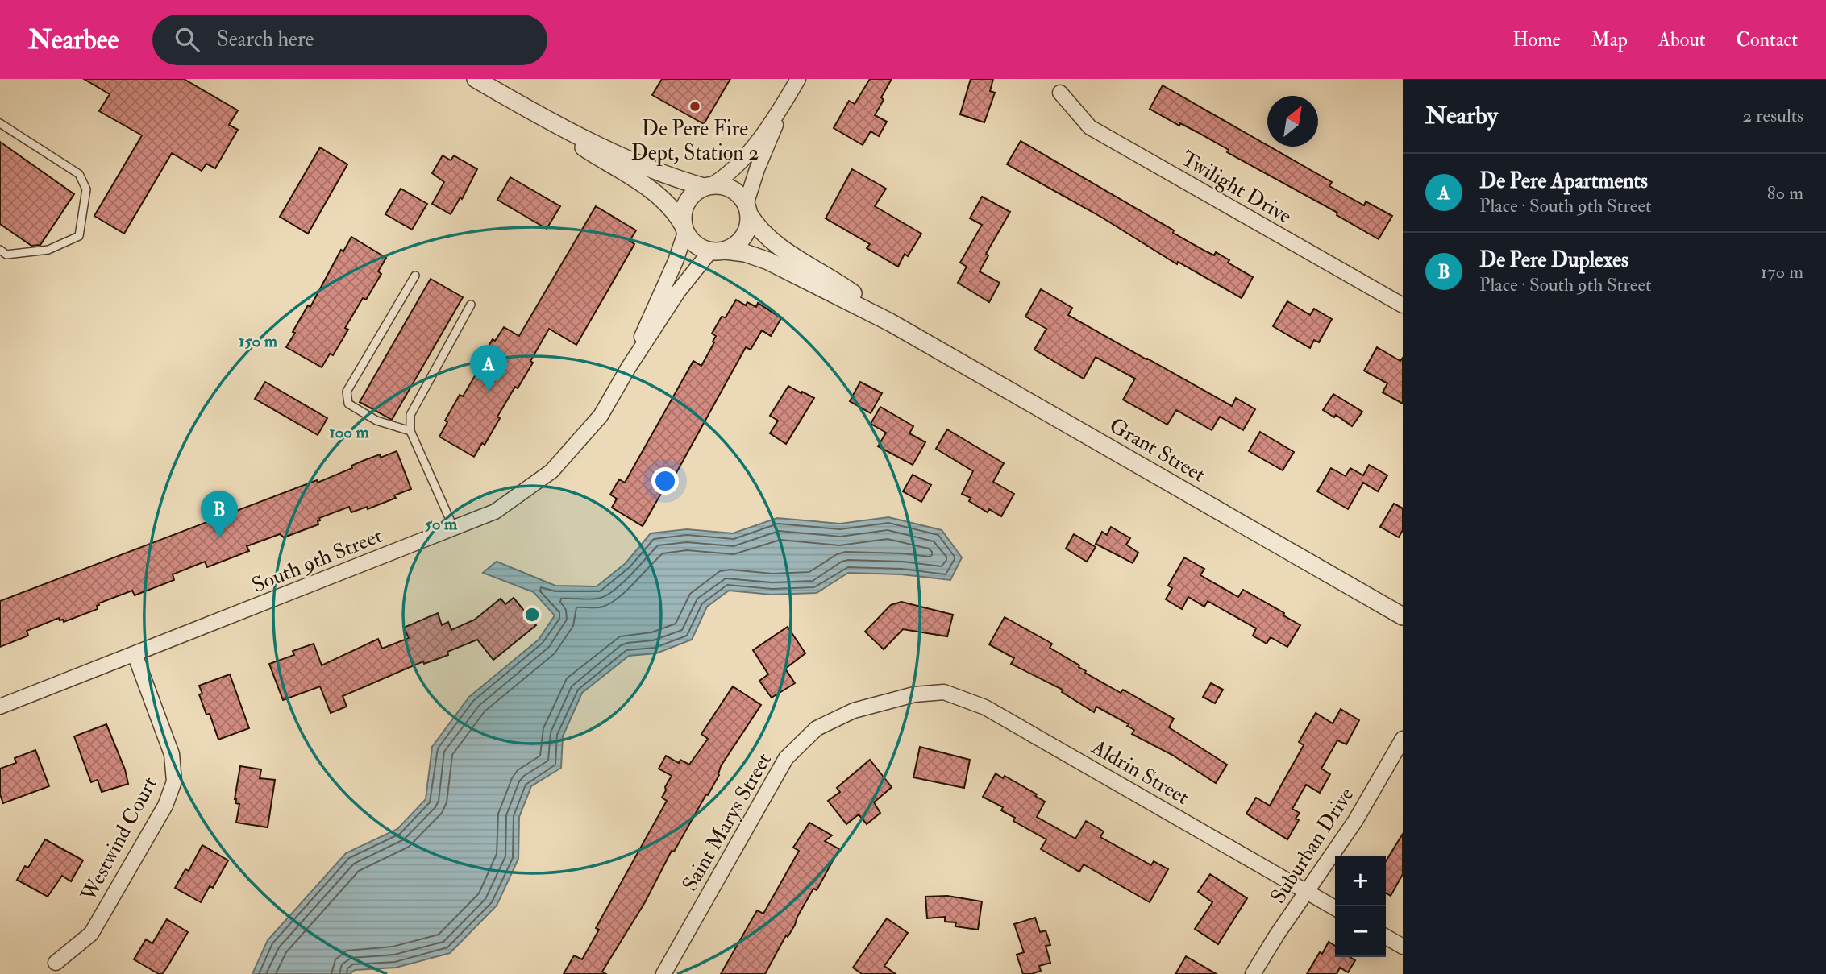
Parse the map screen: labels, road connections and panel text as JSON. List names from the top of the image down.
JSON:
{
  "streets": {
    "street": [
      "Twilight Drive",
      "Grant Street",
      "South 9th Street",
      "Aldrin Street",
      "Saint Marys Street",
      "Westwind Court",
      "Suburban Drive"
    ]
  },
  "crossings": [
    ["Grant Street", "South 9th Street"],
    ["South 9th Street", "Westwind Court"],
    ["Aldrin Street", "Saint Marys Street"],
    ["Aldrin Street", "Suburban Drive"]
  ],
  "places": ["De Pere Fire Dept, Station 2"],
  "north": "top right",
  "page": {
    "header": "Nearbee",
    "search": "Search here",
    "nav": [
      "Home",
      "Map",
      "About",
      "Contact"
    ],
    "heading": ["Nearby", "2 results"],
    "list": [
      {
        "mark": "A",
        "name": "De Pere Apartments",
        "note": "Place · South 9th Street",
        "value": "80 m"
      },
      {
        "mark": "B",
        "name": "De Pere Duplexes",
        "note": "Place · South 9th Street",
        "value": "170 m"
      }
    ],
    "pins": ["A", "B"],
    "map_buttons": ["+", "−"]
  },
  "rings": ["150 m", "100 m", "50 m"]
}
